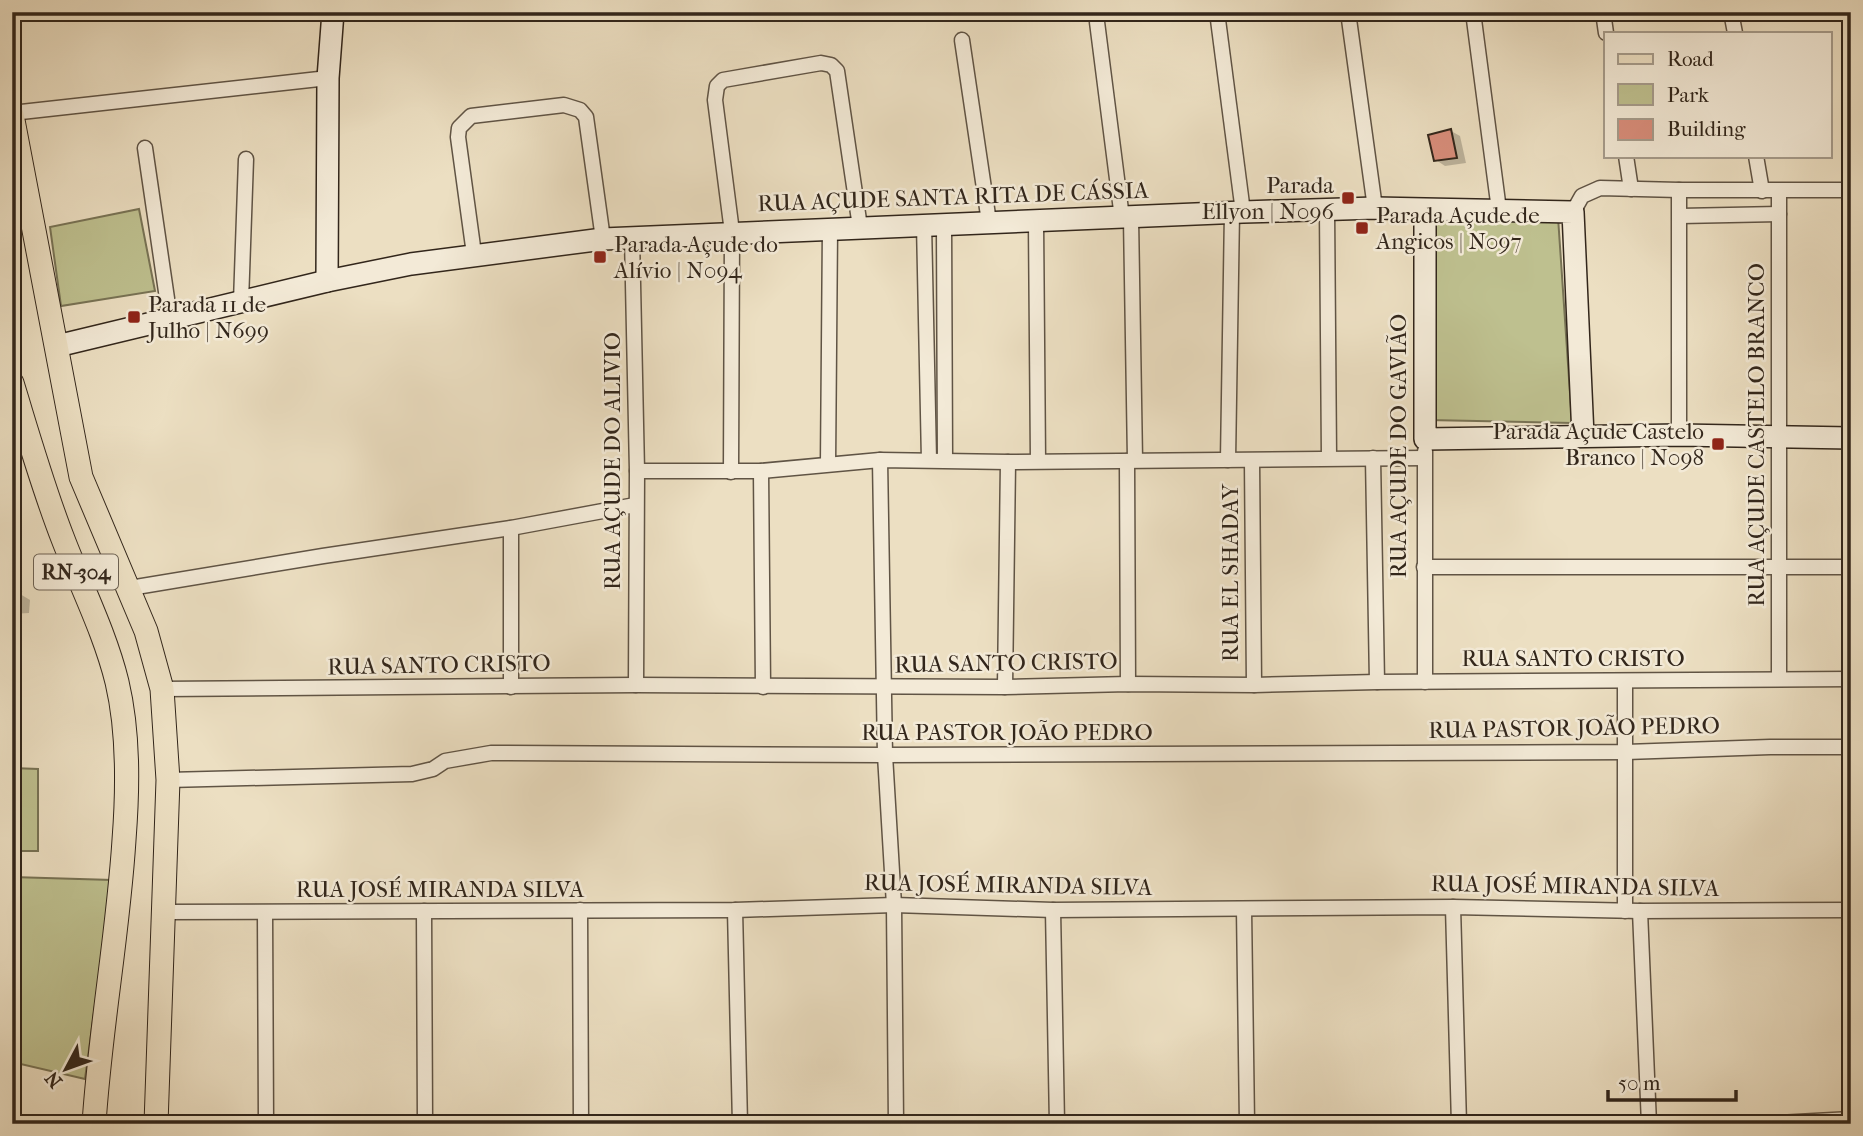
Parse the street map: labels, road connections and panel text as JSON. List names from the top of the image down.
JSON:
{
  "streets": {
    "main road": ["RN-304"],
    "street": [
      "RUA AÇUDE SANTA RITA DE CÁSSIA",
      "RUA AÇUDE CASTELO BRANCO",
      "RUA AÇUDE DO GAVIÃO",
      "RUA AÇUDE DO ALIVIO",
      "RUA EL SHADAY",
      "RUA SANTO CRISTO",
      "RUA PASTOR JOÃO PEDRO",
      "RUA JOSÉ MIRANDA SILVA"
    ]
  },
  "crossings": [
    ["RUA AÇUDE SANTA RITA DE CÁSSIA", "RUA AÇUDE DO GAVIÃO"],
    ["RUA AÇUDE SANTA RITA DE CÁSSIA", "RUA AÇUDE DO ALIVIO"],
    ["RUA AÇUDE SANTA RITA DE CÁSSIA", "RN-304"],
    ["RUA AÇUDE CASTELO BRANCO", "RUA SANTO CRISTO"],
    ["RUA AÇUDE DO GAVIÃO", "RUA SANTO CRISTO"],
    ["RUA AÇUDE DO ALIVIO", "RUA SANTO CRISTO"],
    ["RN-304", "RUA SANTO CRISTO"],
    ["RN-304", "RUA PASTOR JOÃO PEDRO"],
    ["RN-304", "RUA JOSÉ MIRANDA SILVA"],
    ["RUA EL SHADAY", "RUA SANTO CRISTO"]
  ],
  "places": {
    "transit": [
      "Parada Ellyon | N096",
      "Parada Açude de Angicos | N097",
      "Parada Açude do Alívio | N094",
      "Parada 11 de Julho | N699",
      "Parada Açude Castelo Branco | N098"
    ]
  },
  "legend": ["Road", "Park", "Building"],
  "scale_bar": "50 m",
  "north": "bottom left"
}
